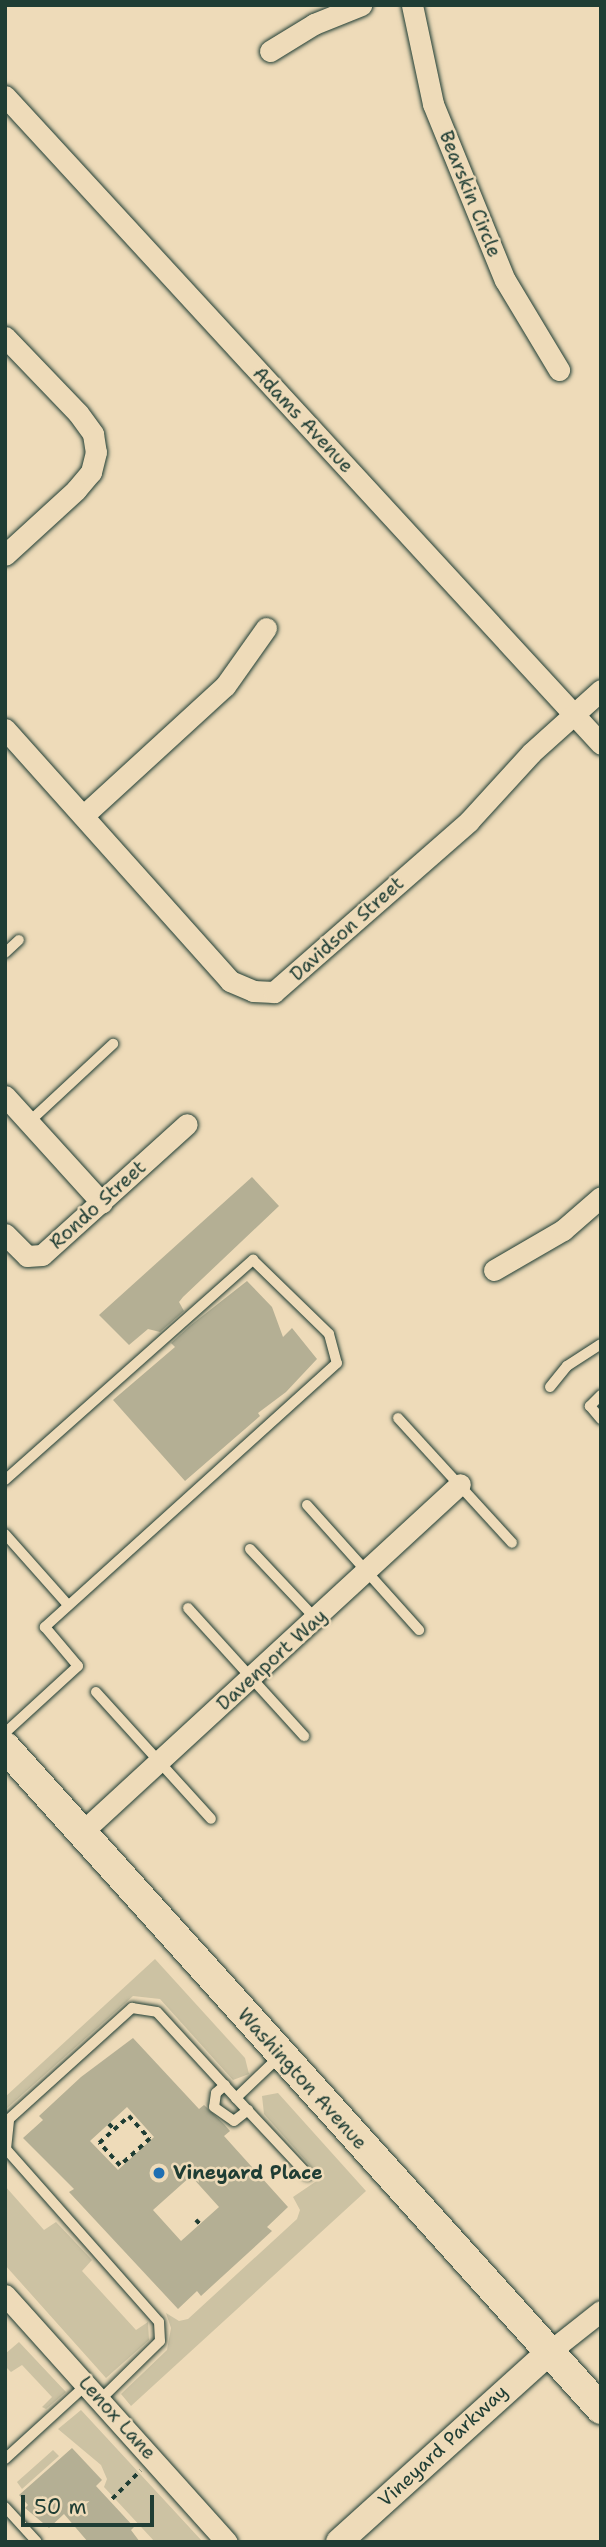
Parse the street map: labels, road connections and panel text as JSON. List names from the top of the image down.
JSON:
{
  "streets": {
    "main road": ["Washington Avenue"],
    "street": [
      "Bearskin Circle",
      "Adams Avenue",
      "Davidson Street",
      "Rondo Street",
      "Davenport Way",
      "Lenox Lane",
      "Vineyard Parkway"
    ]
  },
  "crossings": [
    ["Adams Avenue", "Davidson Street"],
    ["Davenport Way", "Washington Avenue"],
    ["Washington Avenue", "Vineyard Parkway"]
  ],
  "places": ["Vineyard Place"],
  "scale_bar": "50 m"
}
